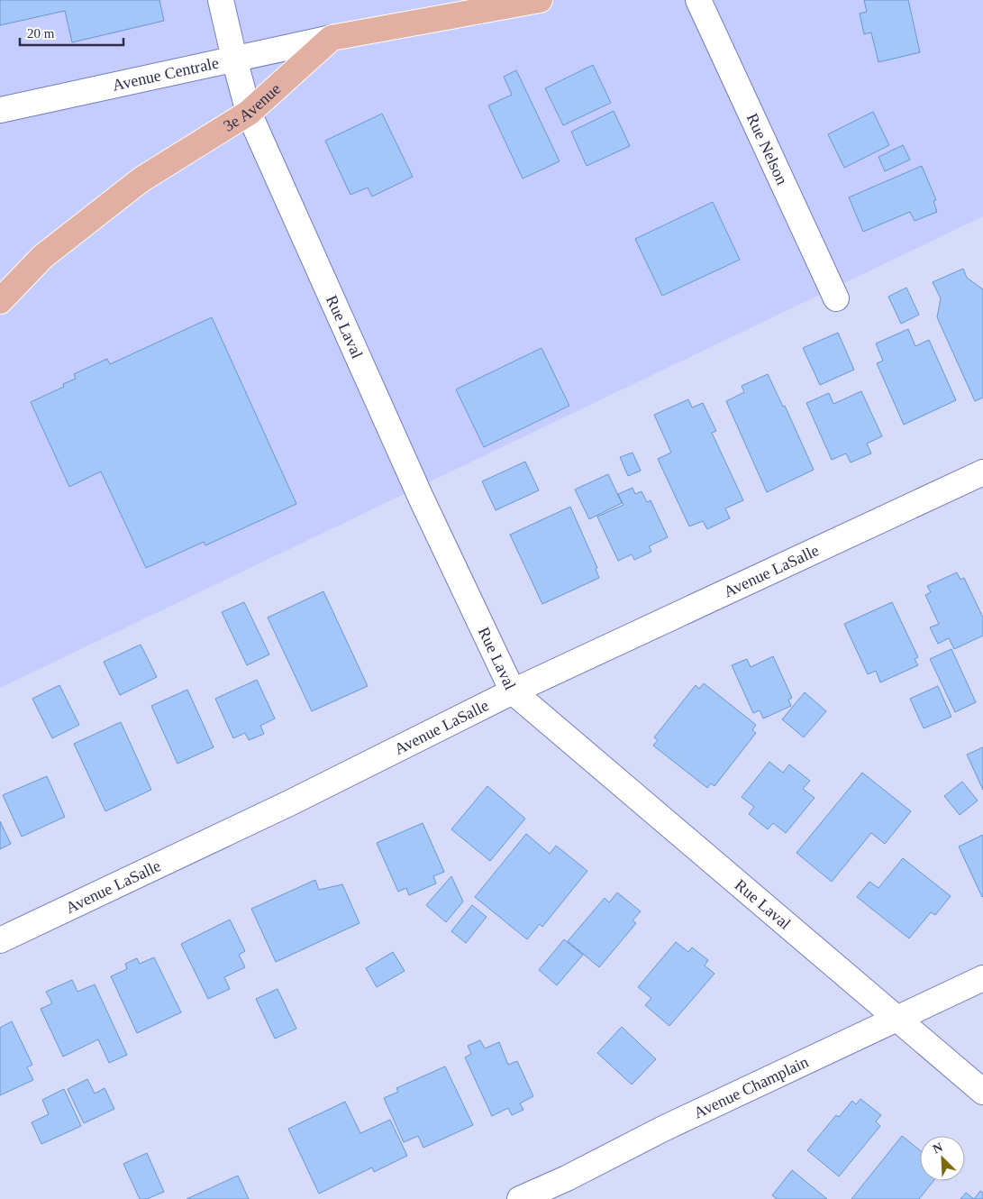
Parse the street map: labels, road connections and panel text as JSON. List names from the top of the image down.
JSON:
{
  "streets": {
    "main road": ["3e Avenue"],
    "street": [
      "Avenue Centrale",
      "Rue Nelson",
      "Rue Laval",
      "Avenue LaSalle",
      "Avenue Champlain"
    ]
  },
  "crossings": [
    ["Avenue Centrale", "3e Avenue"],
    ["Avenue Centrale", "Rue Laval"],
    ["3e Avenue", "Rue Laval"],
    ["Rue Laval", "Avenue LaSalle"],
    ["Rue Laval", "Avenue Champlain"]
  ],
  "scale_bar": "20 m",
  "north": "top left"
}
